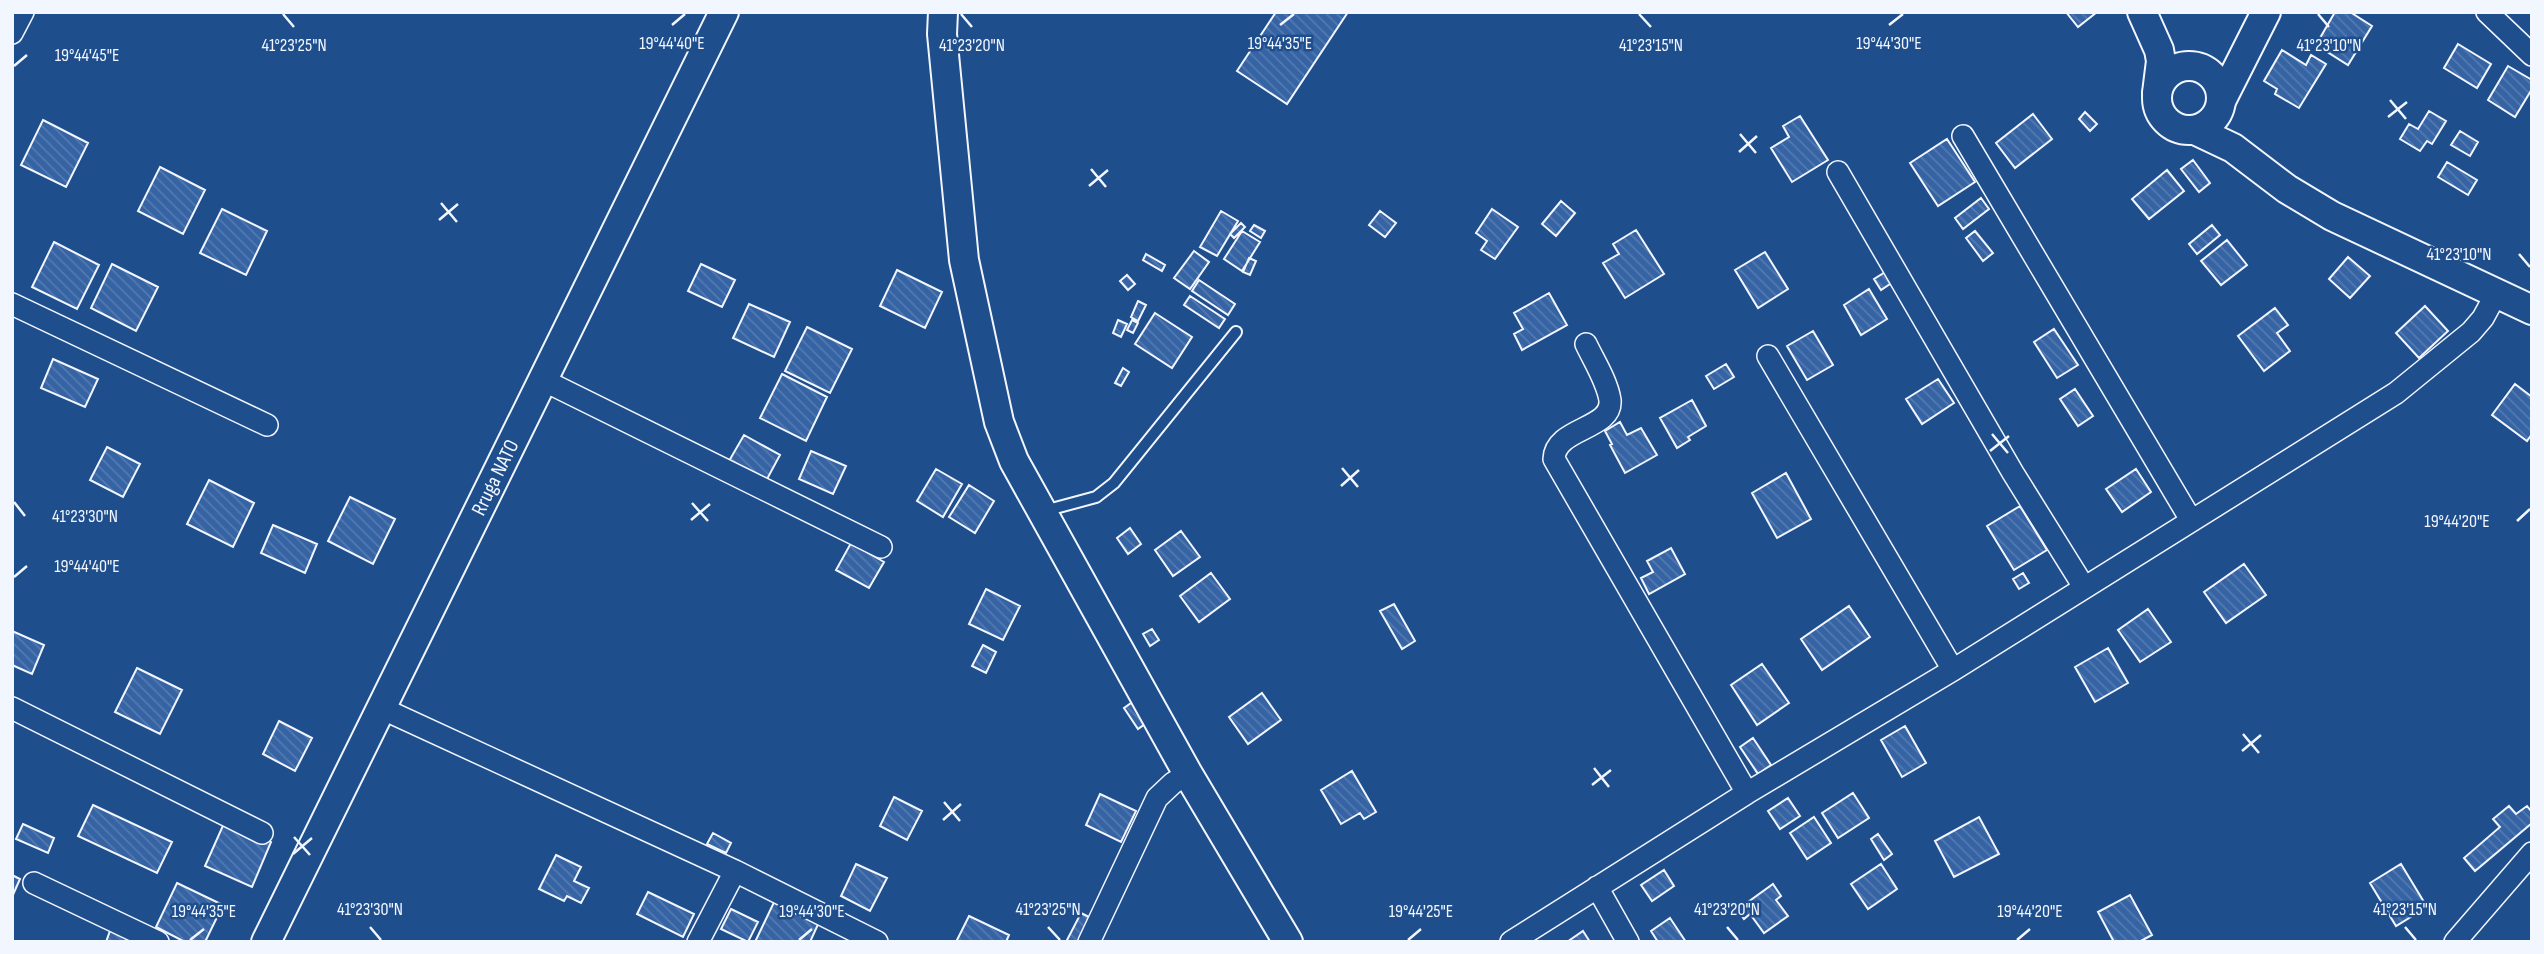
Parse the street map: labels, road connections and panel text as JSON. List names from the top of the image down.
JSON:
{
  "streets": {
    "street": ["Rruga NATO"]
  },
  "coordinates": [
    "19°44'40\"E",
    "19°44'35\"E",
    "19°44'30\"E",
    "41°23'25\"N",
    "41°23'20\"N",
    "41°23'15\"N",
    "41°23'10\"N",
    "19°44'45\"E",
    "41°23'30\"N",
    "19°44'20\"E",
    "19°44'25\"E"
  ]
}
